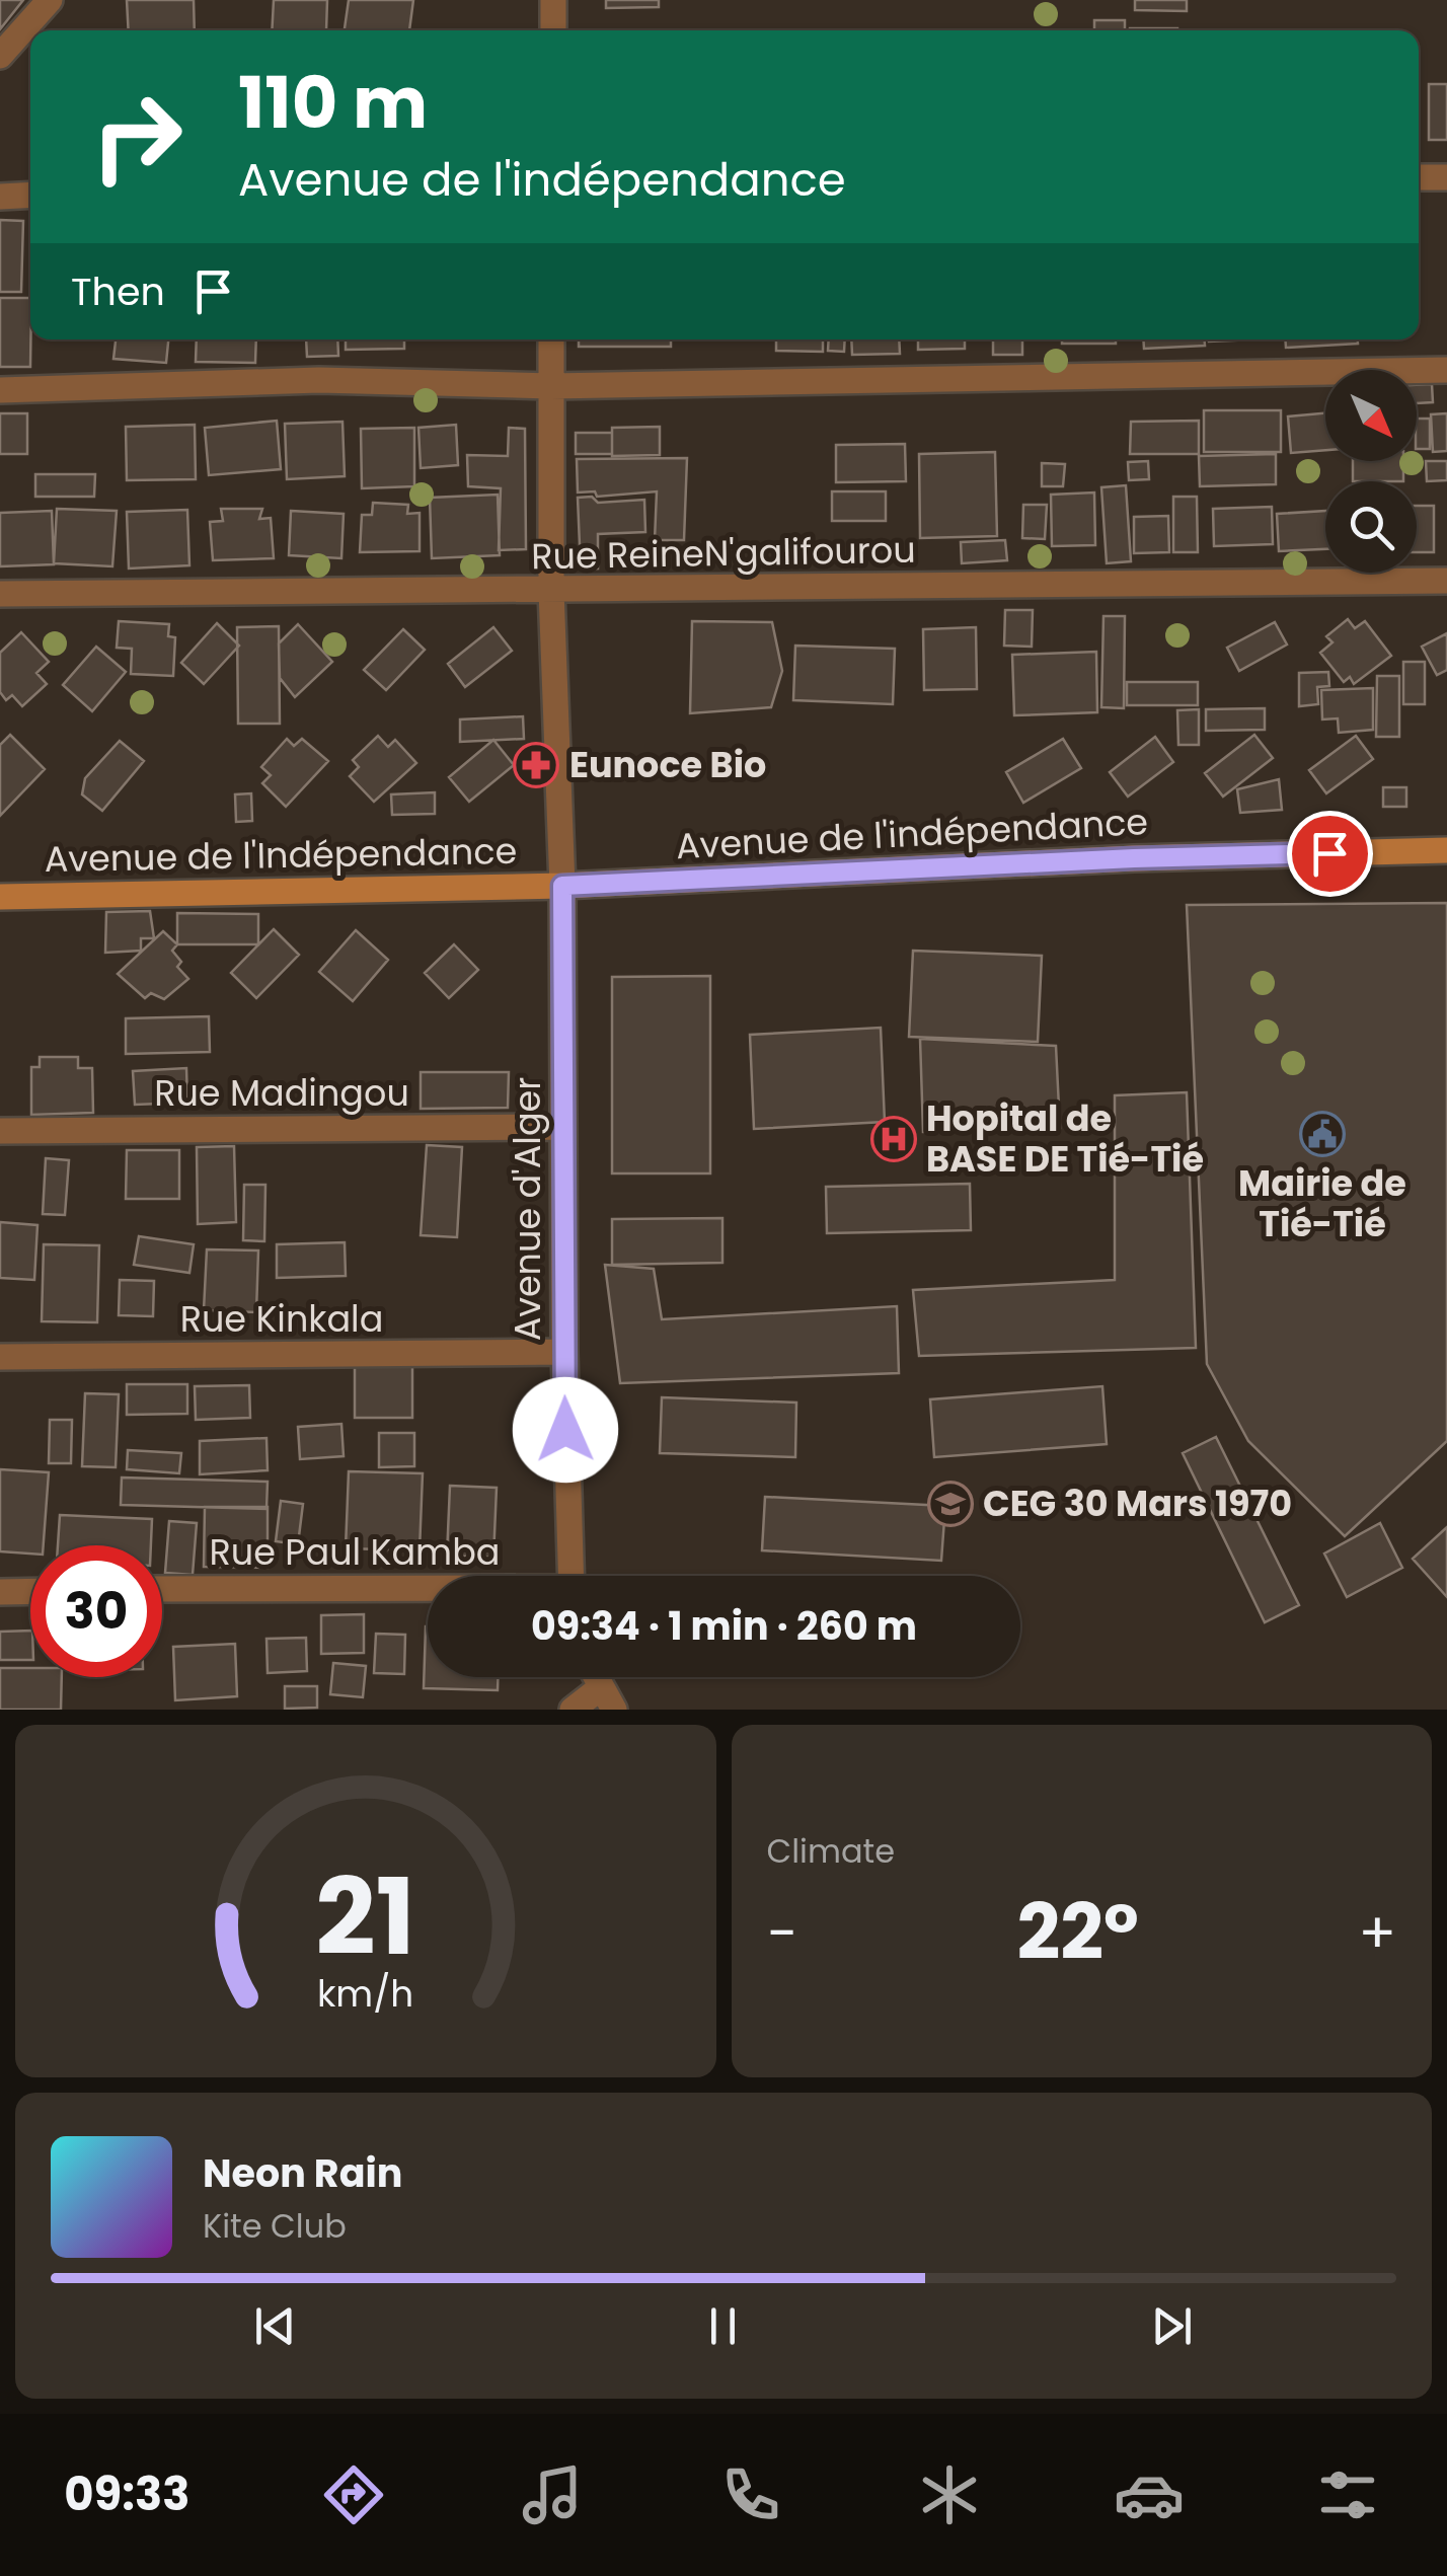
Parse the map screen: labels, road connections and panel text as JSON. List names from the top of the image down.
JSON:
{
  "streets": {
    "street": [
      "Rue ReineN'galifourou",
      "Avenue de l'indépendance",
      "Avenue de l'Indépendance",
      "Rue Madingou",
      "Avenue d'Alger",
      "Rue Kinkala",
      "Rue Paul Kamba"
    ]
  },
  "crossings": [
    ["Rue ReineN'galifourou", "Avenue d'Alger"],
    ["Avenue de l'indépendance", "Avenue de l'Indépendance"],
    ["Avenue de l'indépendance", "Avenue d'Alger"],
    ["Avenue de l'Indépendance", "Avenue d'Alger"],
    ["Rue Madingou", "Avenue d'Alger"],
    ["Avenue d'Alger", "Rue Kinkala"]
  ],
  "places": {
    "pharmacy": ["Eunoce Bio"],
    "public building": ["Mairie de Tié-Tié"],
    "hospital": ["Hopital de BASE DE Tié-Tié"],
    "school or university": ["CEG 30 Mars 1970"]
  },
  "north": "bottom right",
  "page": {
    "turn": ["110 m", "Avenue de l'indépendance"],
    "then": "Then",
    "limit": "30",
    "trip": "09:34 · 1 min · 260 m",
    "tile": "Climate",
    "heat": ["−", "22°", "+"],
    "song": ["Neon Rain", "Kite Club"],
    "tabs": "09:33",
    "gauge": ["21", "km/h"]
  }
}
